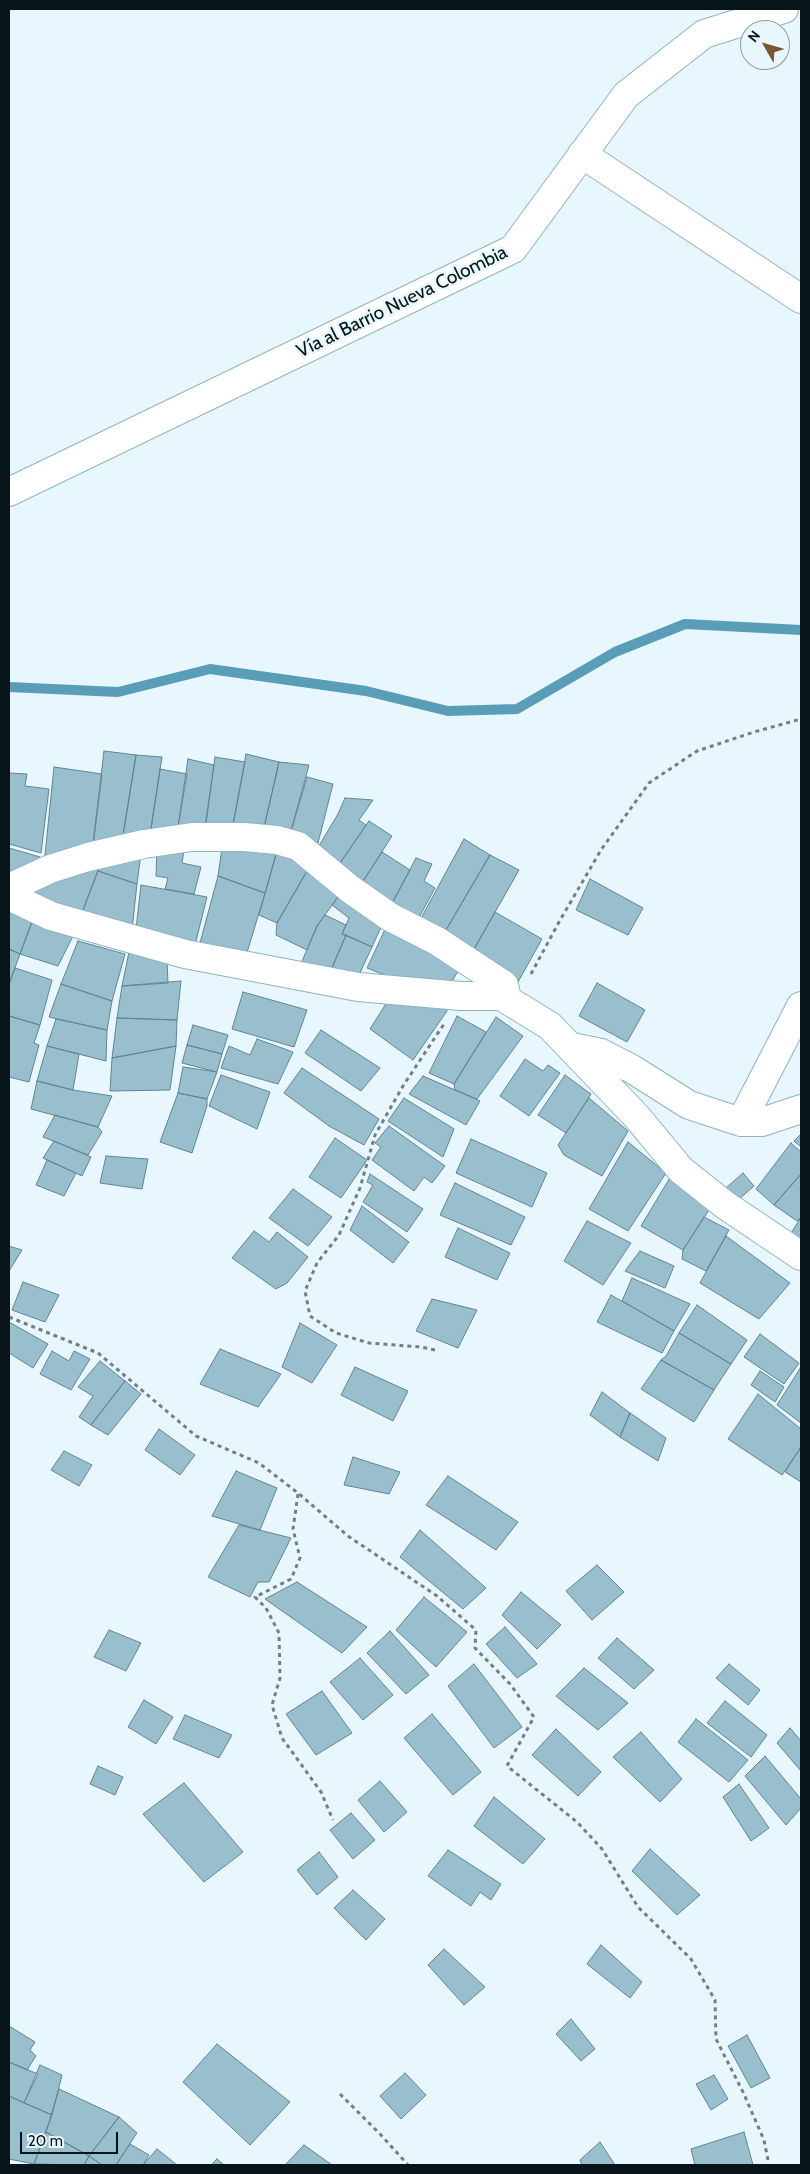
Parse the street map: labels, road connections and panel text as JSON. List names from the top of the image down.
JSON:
{
  "streets": {
    "street": ["Vía al Barrio Nueva Colombia"]
  },
  "scale_bar": "20 m",
  "north": "top left"
}
